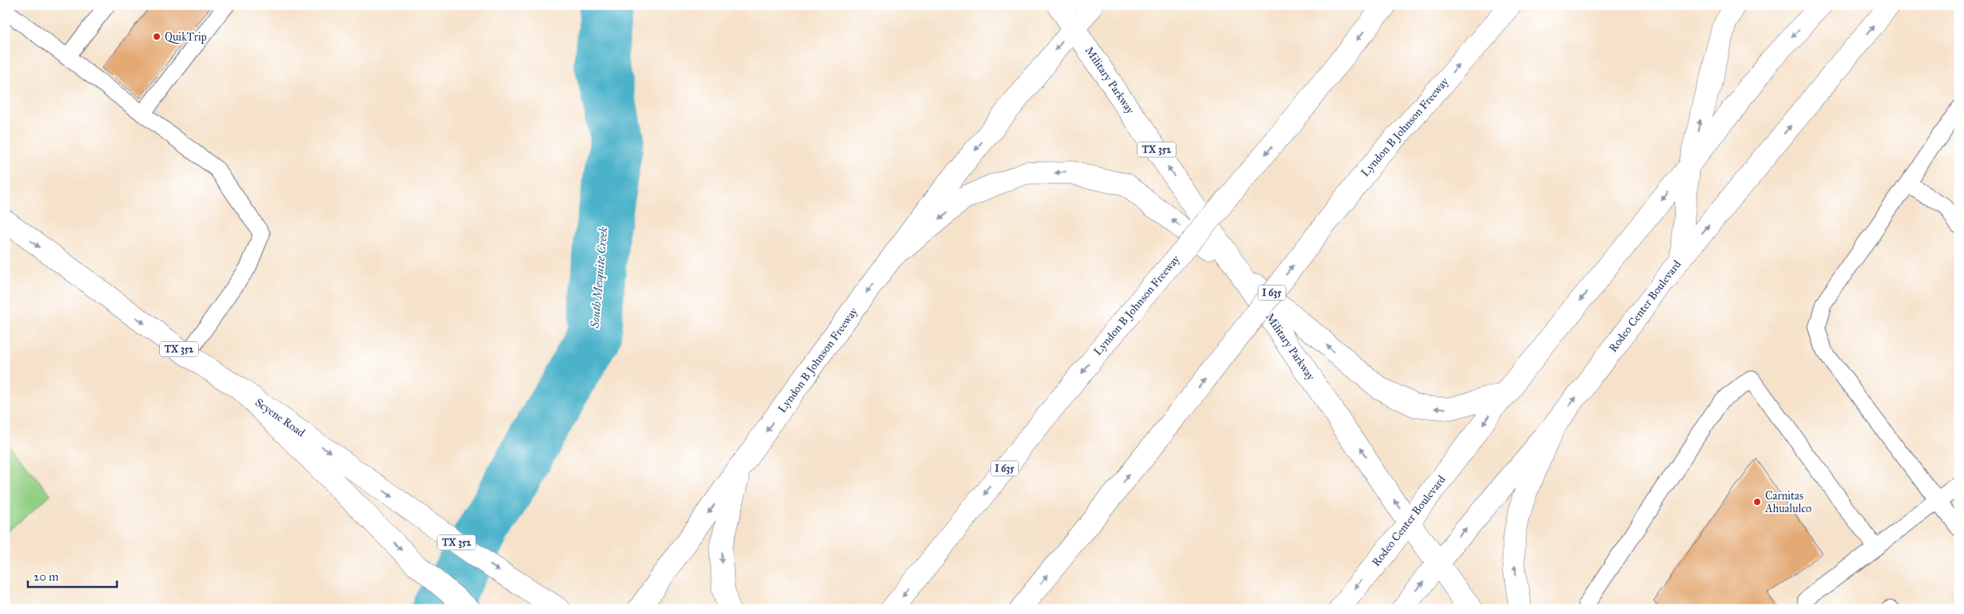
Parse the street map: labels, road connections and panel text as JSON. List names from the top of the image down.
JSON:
{
  "streets": {
    "main road": [
      "Military Parkway",
      "Lyndon B Johnson Freeway",
      "TX 352",
      "I 635",
      "Rodeo Center Boulevard",
      "Scyene Road"
    ]
  },
  "crossings": [
    ["Military Parkway", "Lyndon B Johnson Freeway"],
    ["Military Parkway", "Rodeo Center Boulevard"]
  ],
  "one_way": ["Military Parkway"],
  "water": ["South Mesquite Creek"],
  "places": ["QuikTrip", "Carnitas Ahualulco"],
  "scale_bar": "20 m"
}
